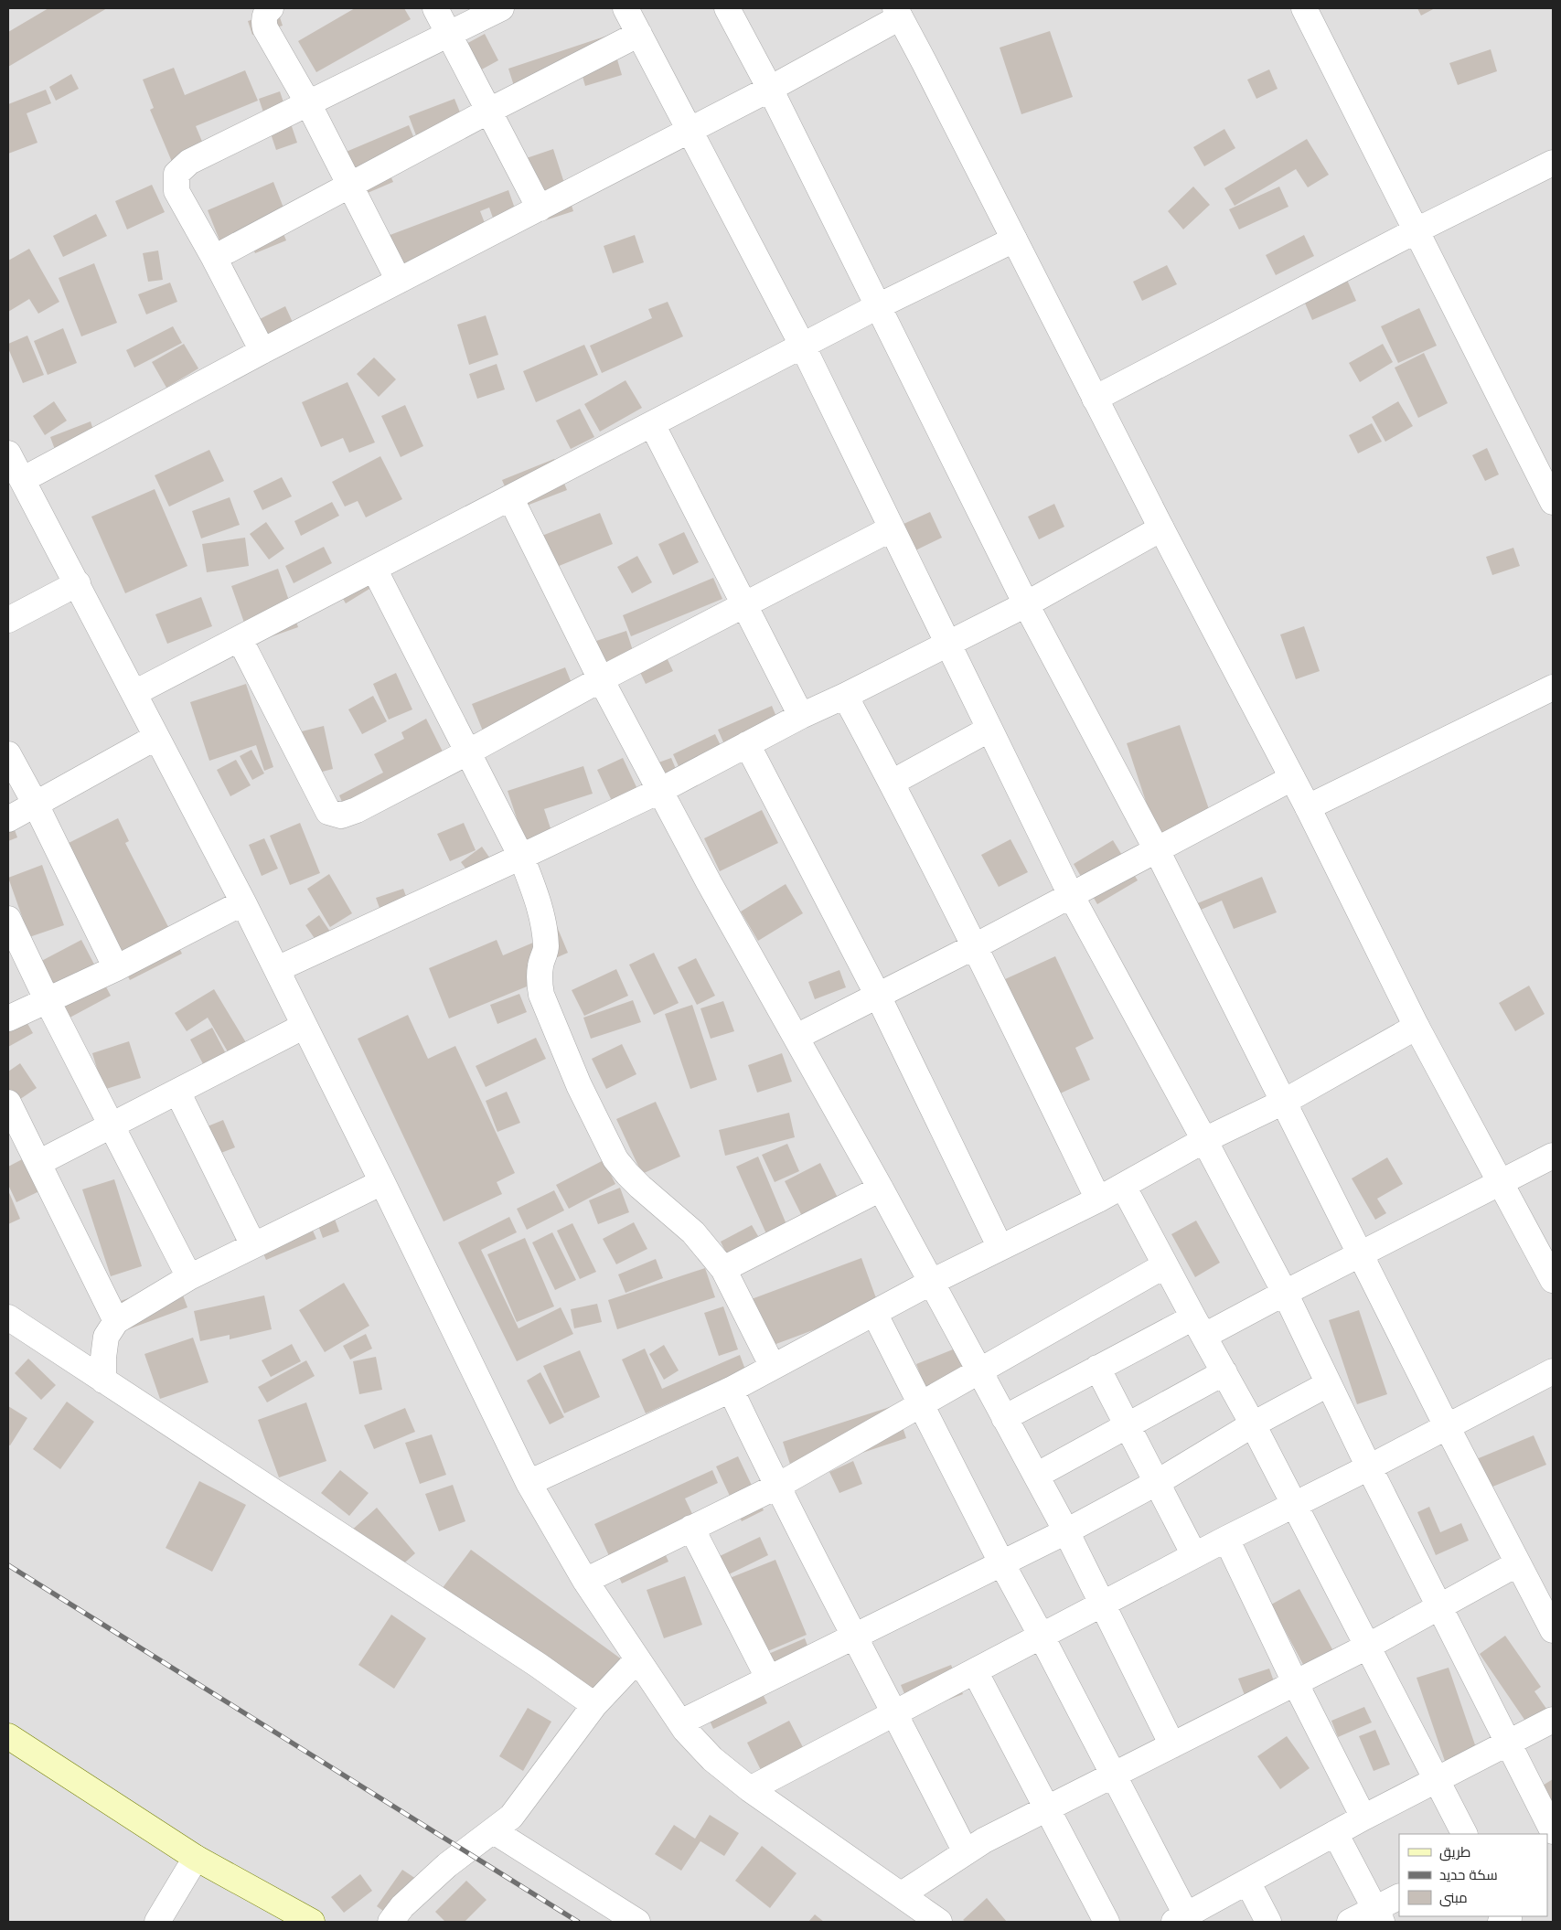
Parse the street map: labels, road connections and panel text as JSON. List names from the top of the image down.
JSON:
{
  "legend": ["طريق", "سكة حديد", "مبنى"]
}
